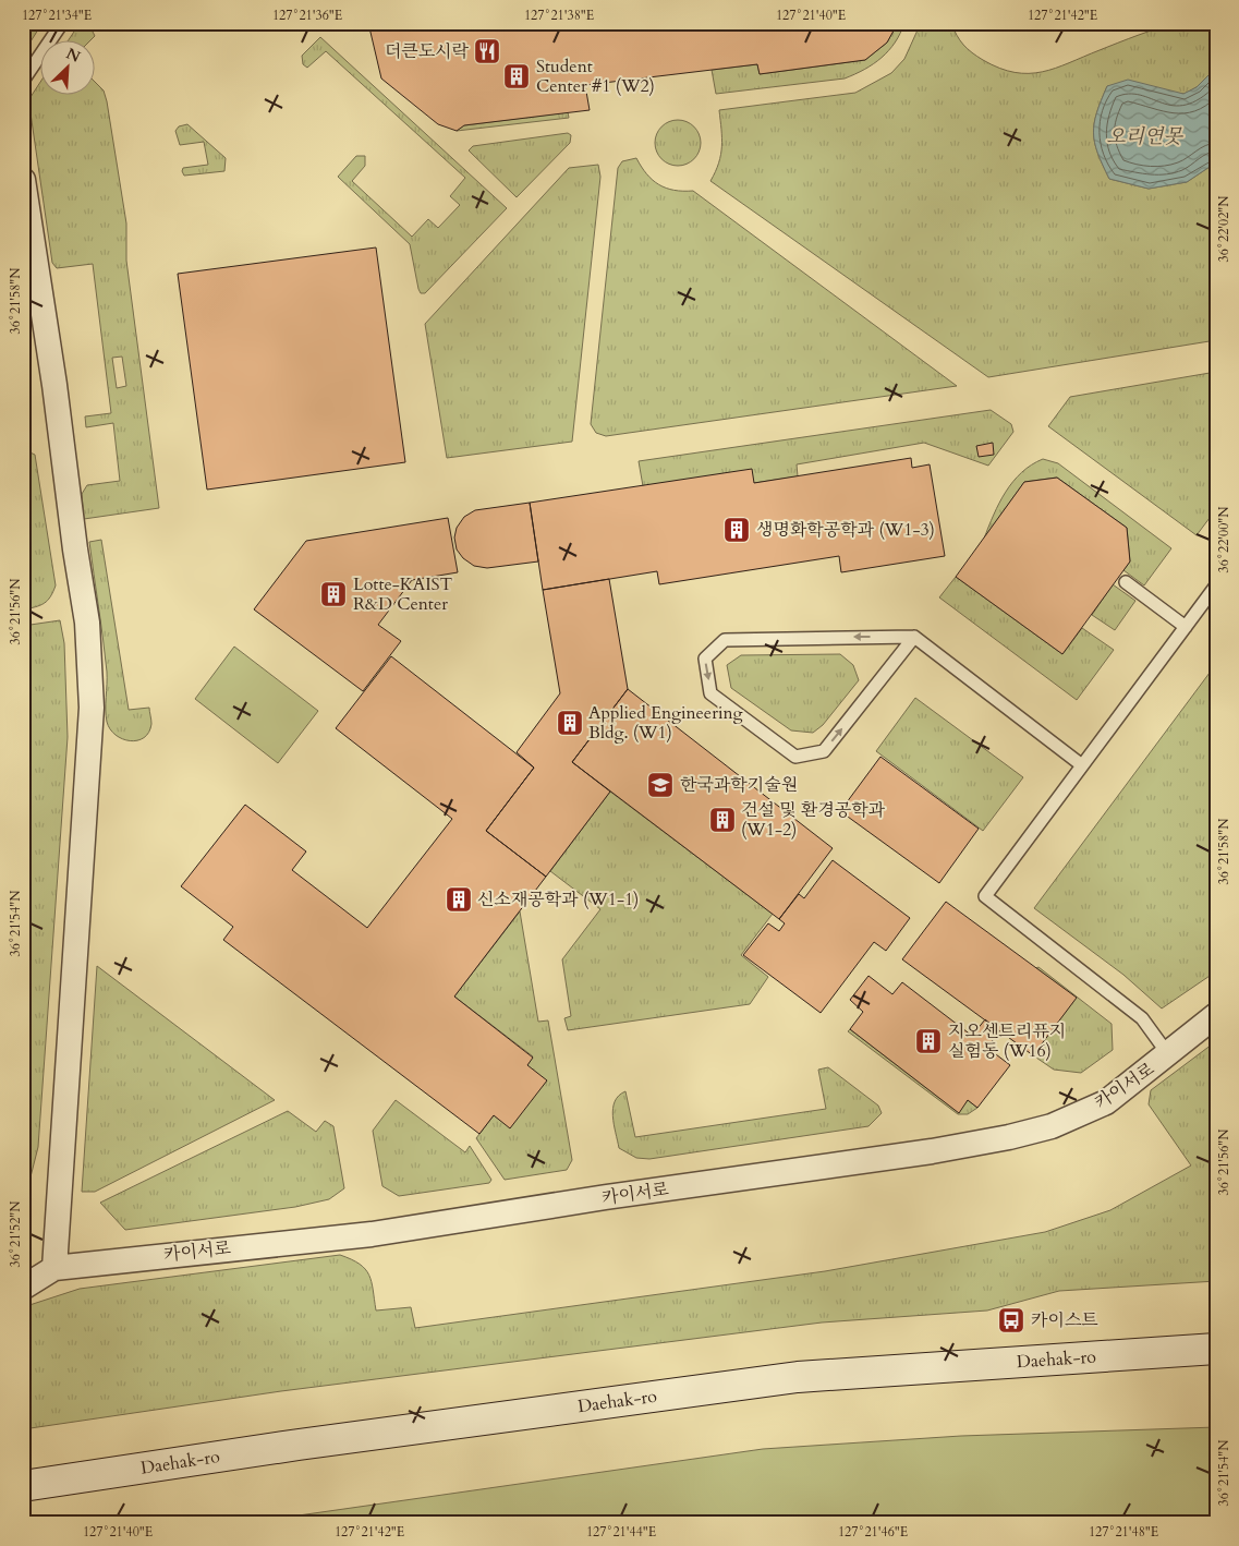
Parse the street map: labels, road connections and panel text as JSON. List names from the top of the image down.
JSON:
{
  "streets": {
    "main road": ["Daehak-ro"],
    "street": ["카이서로"]
  },
  "water": ["오리연못"],
  "places": {
    "restaurant": ["더큰도시락"],
    "building": [
      "Student Center #1 (W2)",
      "생명화학공학과 (W1-3)",
      "Lotte-KAIST R&D Center",
      "Applied Engineering Bldg. (W1)",
      "건설 및 환경공학과 (W1-2)",
      "신소재공학과 (W1-1)",
      "지오센트리퓨지 실험동 (W16)"
    ],
    "school or university": ["한국과학기술원"],
    "bus stop": ["카이스트"]
  },
  "north": "top right",
  "coordinates": [
    "127°21'34\"E",
    "127°21'36\"E",
    "127°21'38\"E",
    "127°21'40\"E",
    "127°21'42\"E",
    "36°22'02\"N",
    "36°21'58\"N",
    "36°22'00\"N",
    "36°21'56\"N",
    "36°21'54\"N",
    "36°21'52\"N",
    "127°21'44\"E",
    "127°21'46\"E",
    "127°21'48\"E"
  ]
}
